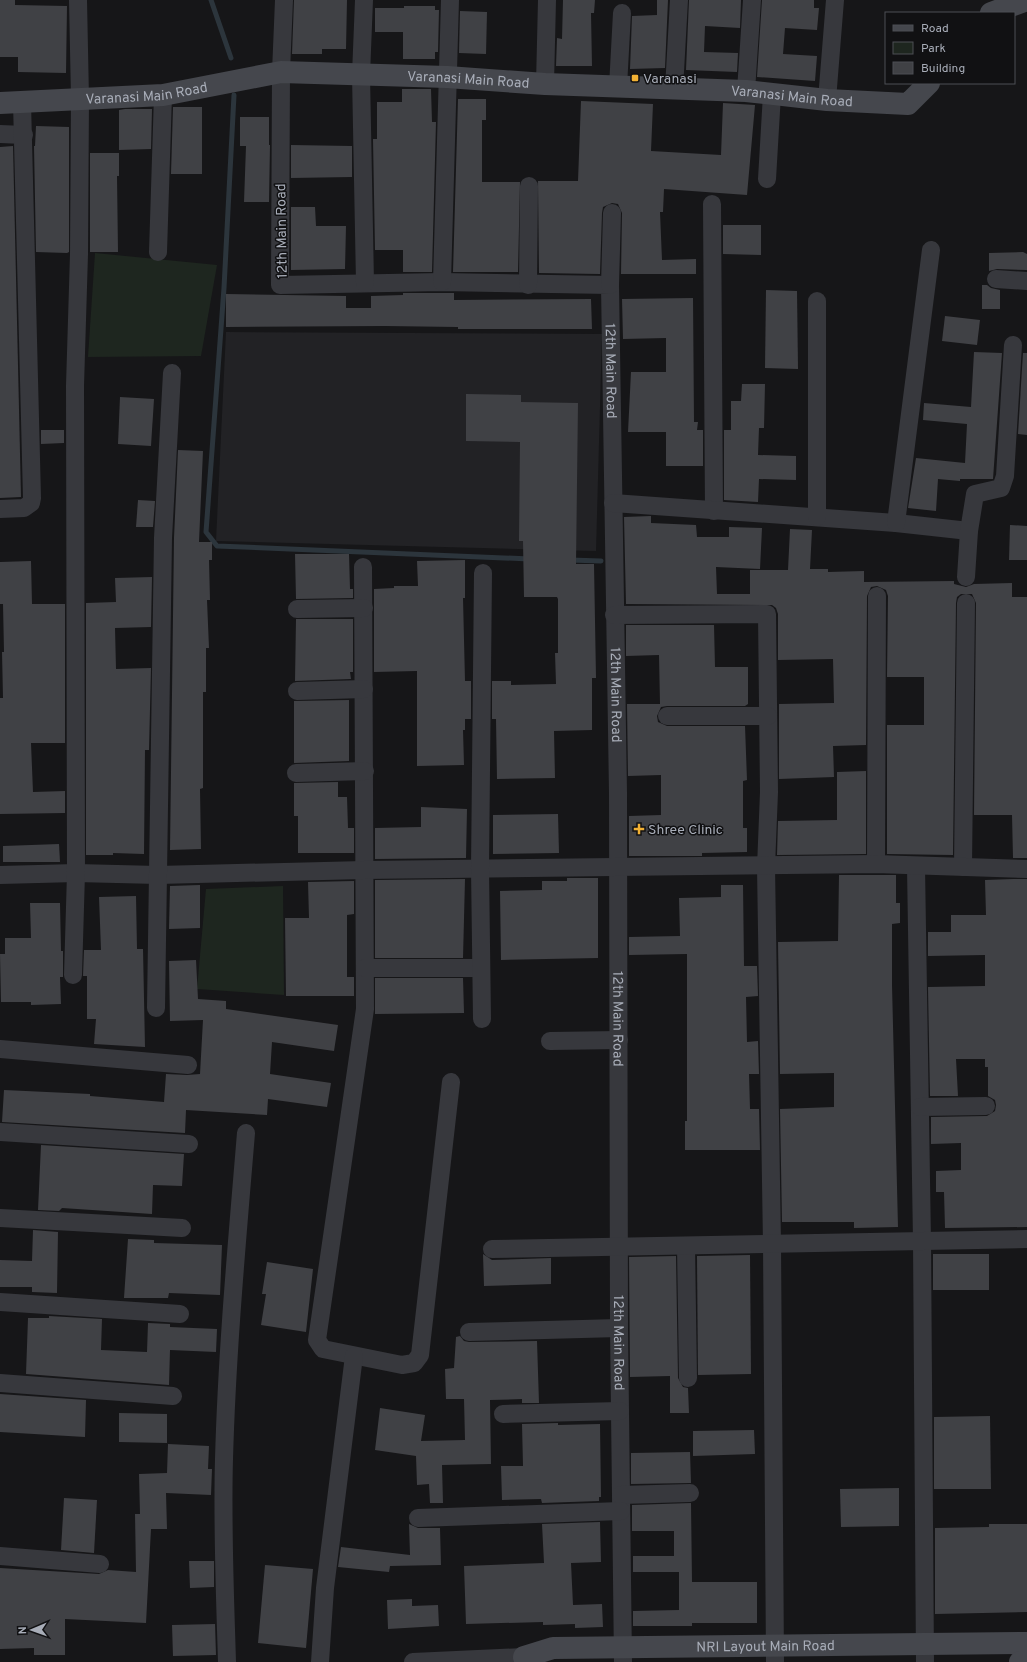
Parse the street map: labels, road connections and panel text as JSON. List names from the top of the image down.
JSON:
{
  "streets": {
    "street": ["Varanasi Main Road", "12th Main Road", "NRI Layout Main Road"]
  },
  "crossings": [
    ["Varanasi Main Road", "12th Main Road"],
    ["12th Main Road", "NRI Layout Main Road"]
  ],
  "places": {
    "transit": ["Varanasi"],
    "health": ["Shree Clinic"]
  },
  "legend": ["Road", "Park", "Building"],
  "north": "left"
}
